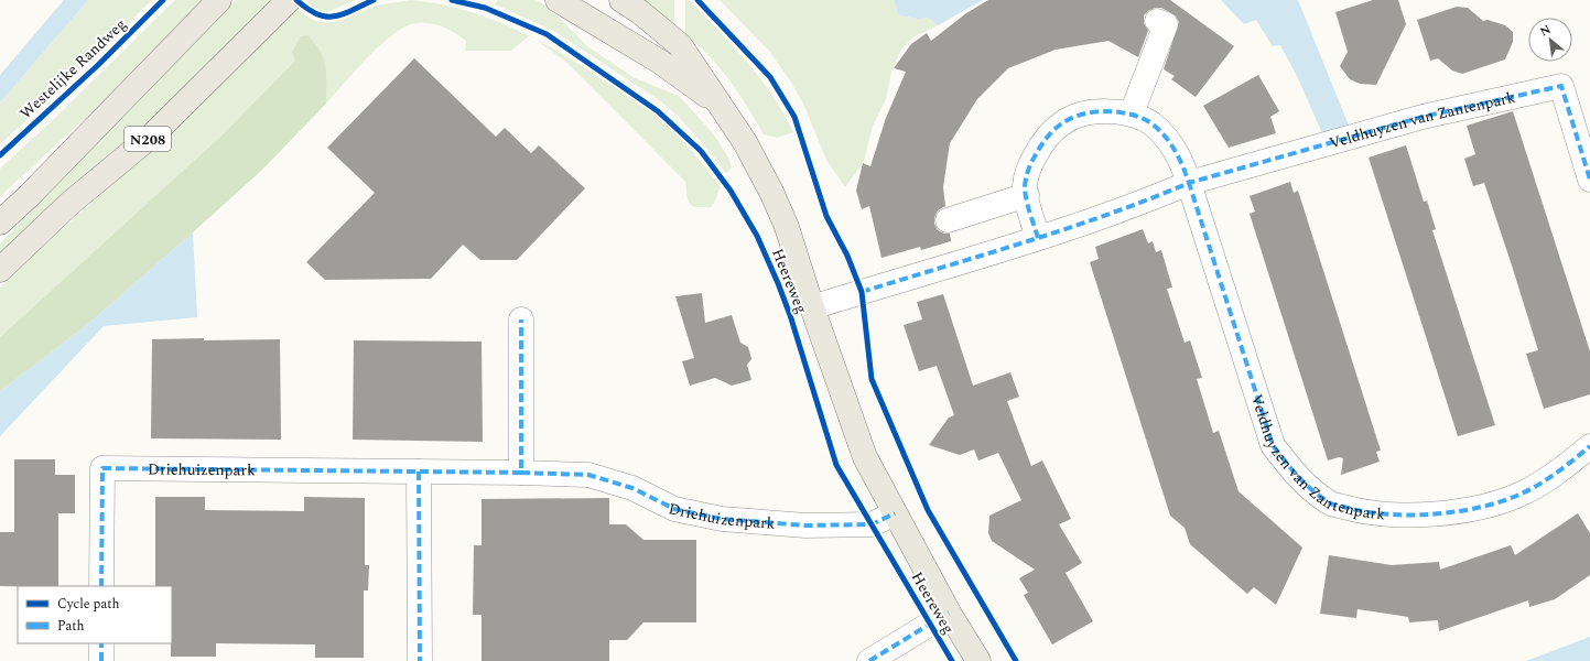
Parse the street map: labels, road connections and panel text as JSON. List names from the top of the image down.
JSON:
{
  "streets": {
    "main road": ["N208", "Heereweg"],
    "street": ["Veldhuyzen van Zantenpark", "Driehuizenpark"],
    "cycle path": ["Westelijke Randweg"]
  },
  "crossings": [
    ["Veldhuyzen van Zantenpark", "Heereweg"],
    ["Heereweg", "Driehuizenpark"]
  ],
  "legend": ["Cycle path", "Path"],
  "north": "top left"
}
